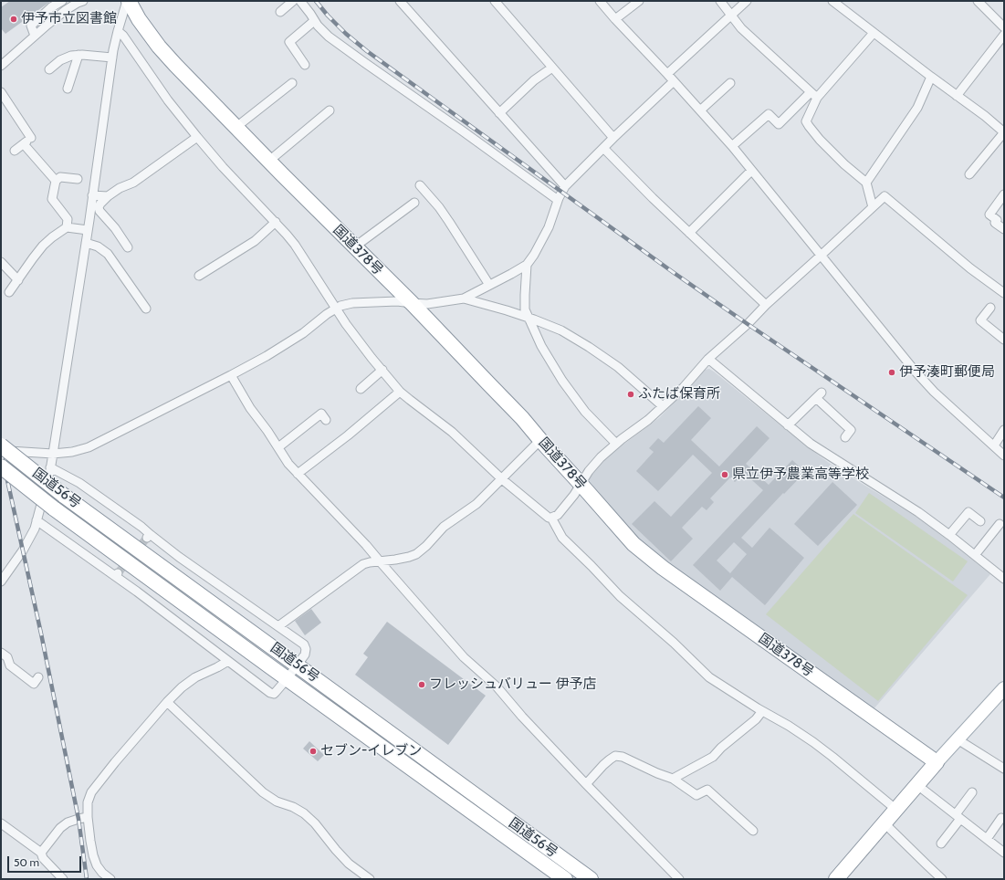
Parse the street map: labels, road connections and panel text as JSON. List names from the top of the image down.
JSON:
{
  "streets": {
    "highway": ["国道378号", "国道56号"]
  },
  "places": [
    "伊予市立図書館",
    "伊予湊町郵便局",
    "ふたば保育所",
    "県立伊予農業高等学校",
    "フレッシュバリュー 伊予店",
    "セブン-イレブン"
  ],
  "scale_bar": "50 m"
}
